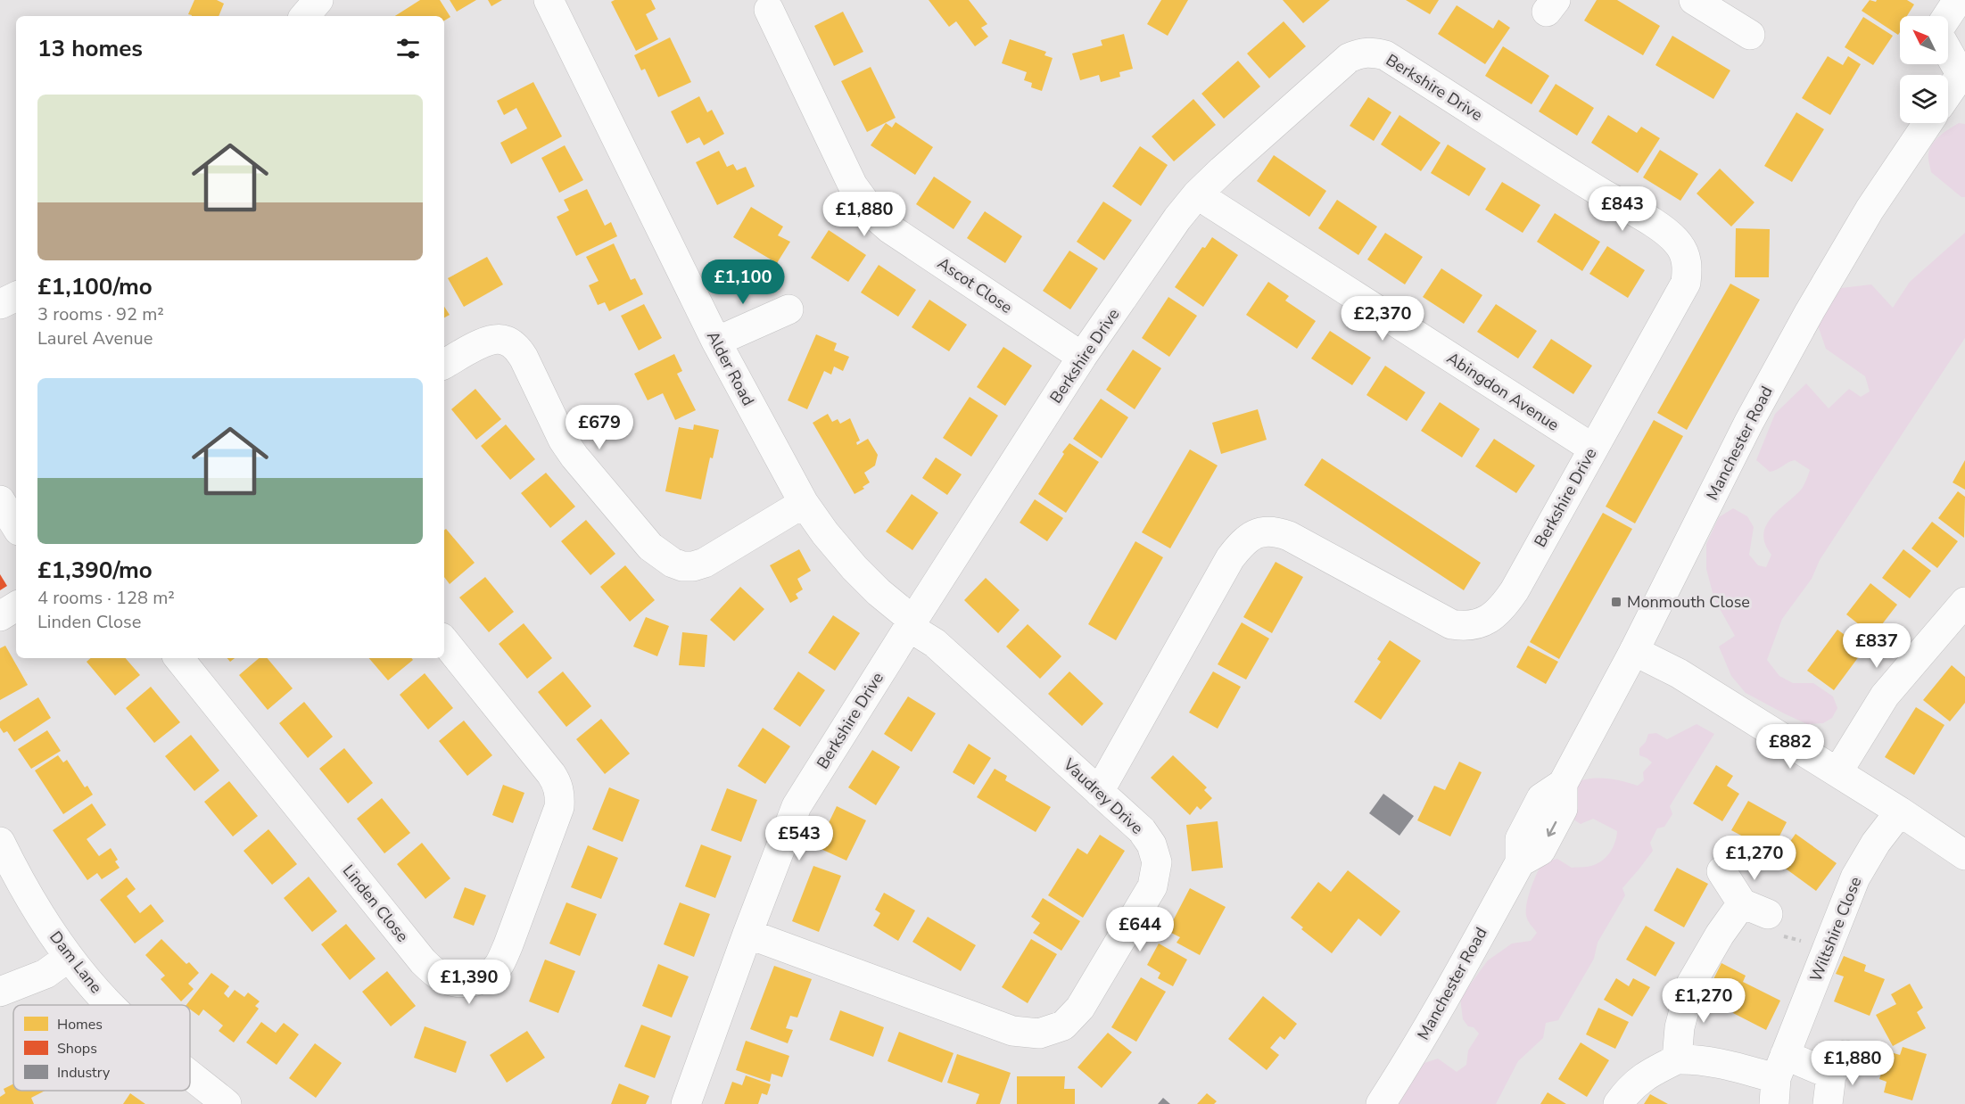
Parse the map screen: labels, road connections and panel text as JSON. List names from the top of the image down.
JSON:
{
  "streets": {
    "street": [
      "Berkshire Drive",
      "Ascot Close",
      "Alder Road",
      "Abingdon Avenue",
      "Manchester Road",
      "Vaudrey Drive",
      "Linden Close",
      "Wiltshire Close",
      "Dam Lane"
    ]
  },
  "crossings": [
    ["Berkshire Drive", "Ascot Close"],
    ["Berkshire Drive", "Alder Road"],
    ["Berkshire Drive", "Abingdon Avenue"],
    ["Berkshire Drive", "Vaudrey Drive"],
    ["Alder Road", "Vaudrey Drive"]
  ],
  "places": {
    "transit": ["Monmouth Close"]
  },
  "legend": ["Homes", "Shops", "Industry"],
  "north": "top left",
  "page": {
    "heading": "13 homes",
    "list": [
      {
        "name": "£1,100/mo",
        "note": "3 rooms · 92 m² · Laurel Avenue"
      },
      {
        "name": "£1,390/mo",
        "note": "4 rooms · 128 m² · Linden Close"
      }
    ],
    "price": [
      "£843",
      "£1,880",
      "£1,100",
      "£2,370",
      "£679",
      "£837",
      "£882",
      "£543",
      "£1,270",
      "£644",
      "£1,390",
      "£1,270",
      "£1,880"
    ]
  }
}
